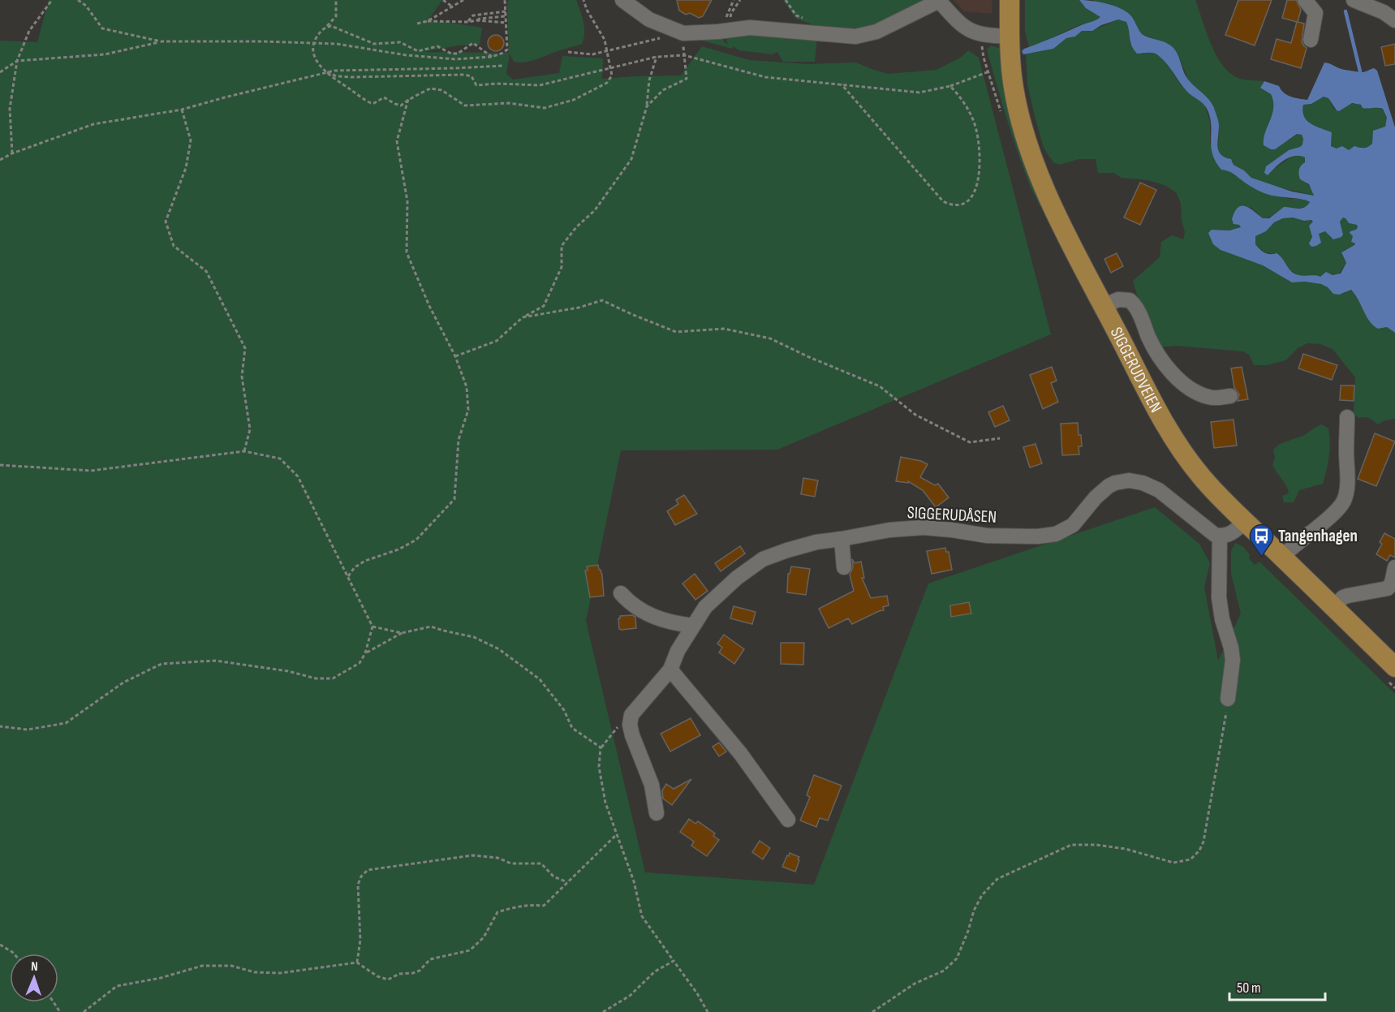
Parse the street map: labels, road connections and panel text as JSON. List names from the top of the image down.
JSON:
{
  "streets": {
    "main road": ["SIGGERUDVEIEN"],
    "street": ["SIGGERUDÅSEN"]
  },
  "places": {
    "bus stop": ["Tangenhagen"]
  },
  "scale_bar": "50 m",
  "north": "top"
}
